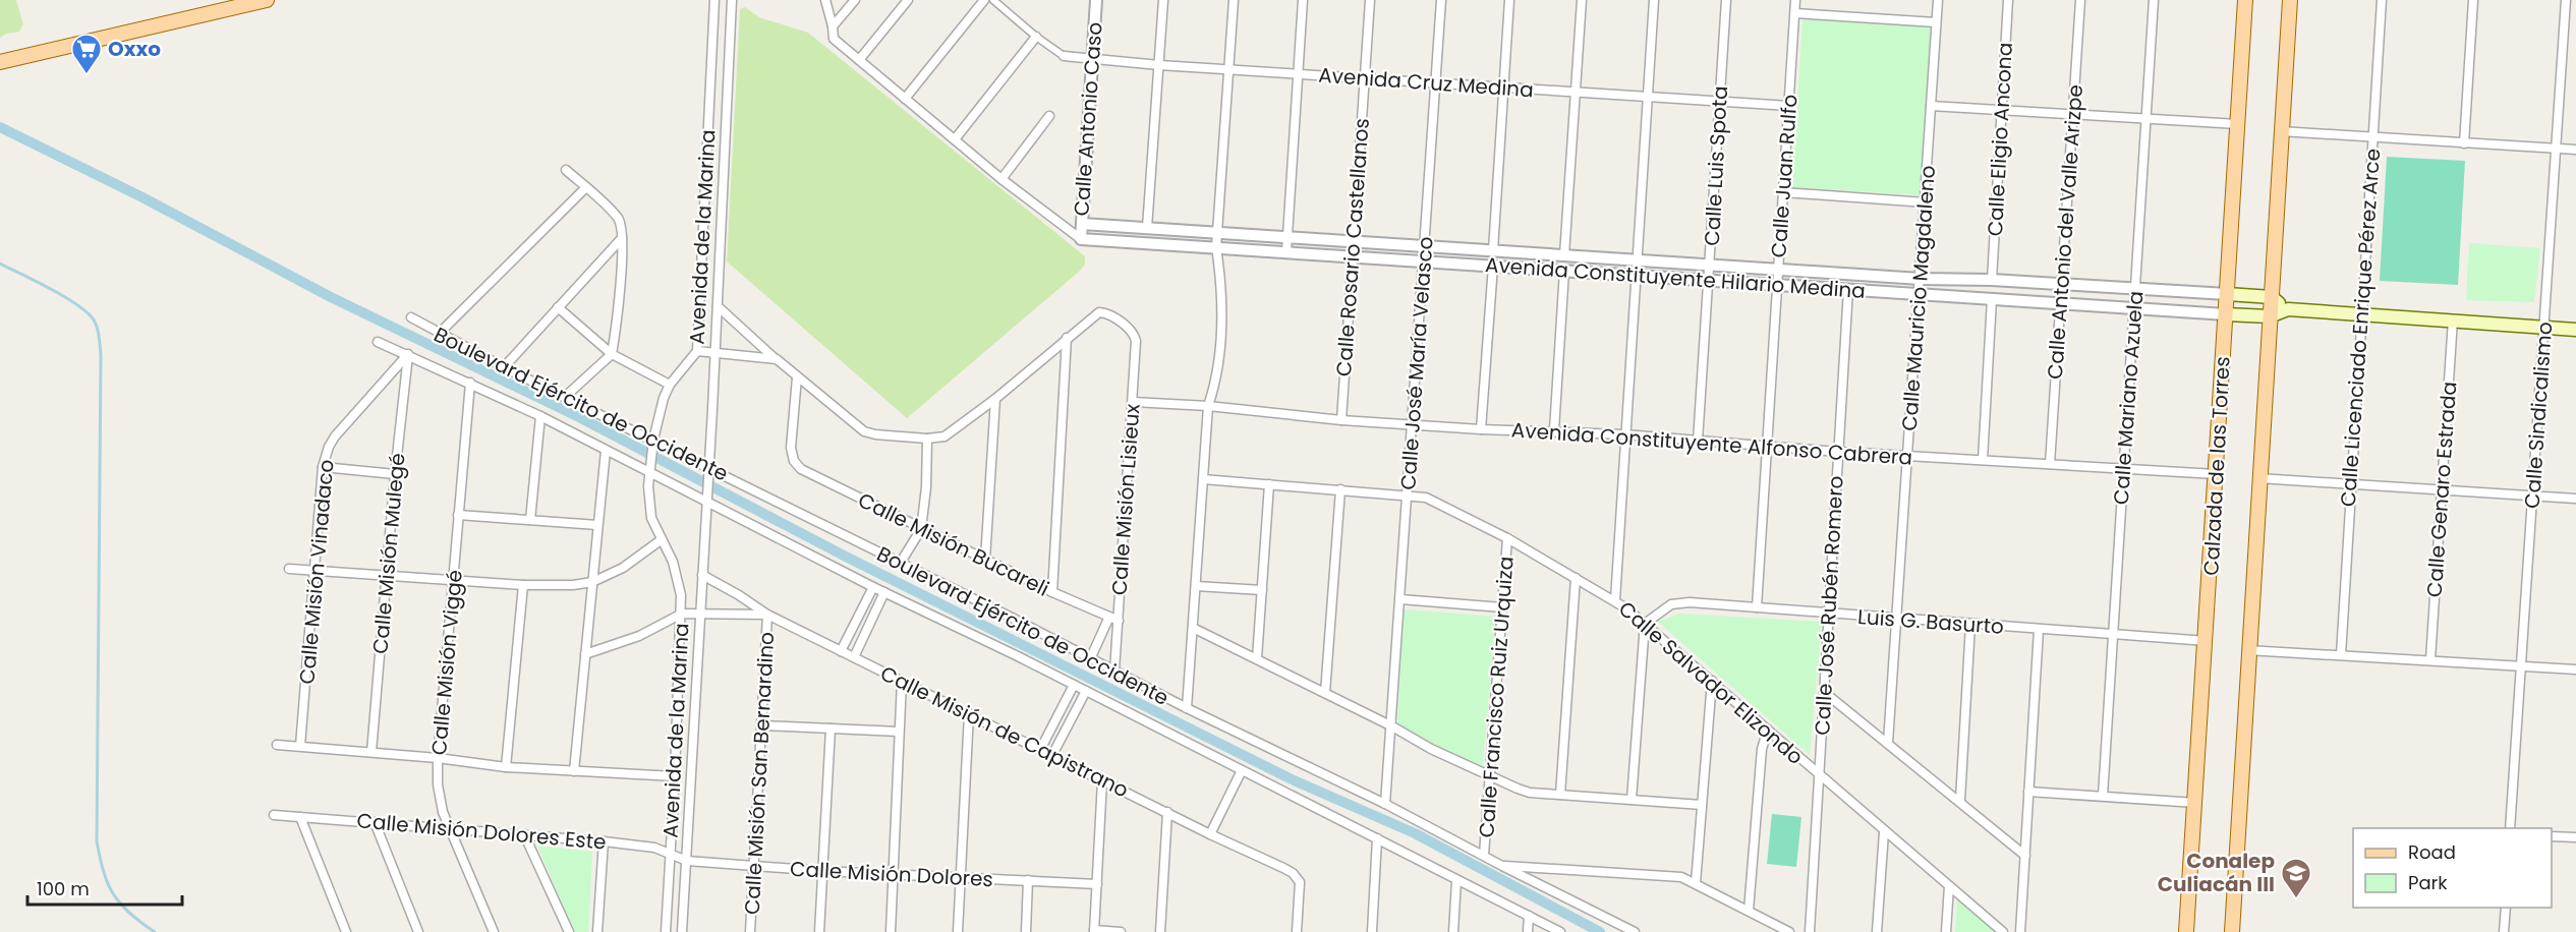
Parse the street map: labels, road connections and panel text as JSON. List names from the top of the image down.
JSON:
{
  "streets": {
    "main road": ["Avenida Constituyente Hilario Medina", "Calzada de las Torres"],
    "street": [
      "Avenida Cruz Medina",
      "Calle Antonio Caso",
      "Calle Eligio Ancona",
      "Calle Luis Spota",
      "Calle Juan Rulfo",
      "Calle Antonio del Valle Arizpe",
      "Avenida de la Marina",
      "Calle Rosario Castellanos",
      "Calle Mauricio Magdaleno",
      "Calle Licenciado Enrique Pérez Arce",
      "Calle José María Velasco",
      "Calle Mariano Azuela",
      "Boulevard Ejército de Occidente",
      "Calle Sindicalismo",
      "Avenida Constituyente Alfonso Cabrera",
      "Calle Genaro Estrada",
      "Calle Misión Lisieux",
      "Calle Misión Bucareli",
      "Calle Misión Mulegé",
      "Calle Misión Vinadaco",
      "Calle José Rubén Romero",
      "Luis G. Basurto",
      "Calle Misión Viggé",
      "Calle Salvador Elizondo",
      "Calle Francisco Ruiz Urquiza",
      "Calle Misión de Capistrano",
      "Calle Misión San Bernardino",
      "Calle Misión Dolores Este",
      "Calle Misión Dolores"
    ]
  },
  "crossings": [
    ["Avenida Cruz Medina", "Calle Antonio Caso"],
    ["Avenida Cruz Medina", "Calle Luis Spota"],
    ["Avenida Cruz Medina", "Calle Juan Rulfo"],
    ["Avenida Cruz Medina", "Calle Rosario Castellanos"],
    ["Avenida Cruz Medina", "Calle José María Velasco"],
    ["Calle Antonio Caso", "Avenida Constituyente Hilario Medina"],
    ["Calle Eligio Ancona", "Avenida Constituyente Hilario Medina"],
    ["Calle Luis Spota", "Avenida Constituyente Hilario Medina"],
    ["Calle Luis Spota", "Avenida Constituyente Alfonso Cabrera"],
    ["Calle Juan Rulfo", "Avenida Constituyente Hilario Medina"],
    ["Calle Juan Rulfo", "Avenida Constituyente Alfonso Cabrera"],
    ["Calle Juan Rulfo", "Luis G. Basurto"],
    ["Calle Antonio del Valle Arizpe", "Avenida Constituyente Hilario Medina"],
    ["Calle Antonio del Valle Arizpe", "Avenida Constituyente Alfonso Cabrera"],
    ["Avenida de la Marina", "Boulevard Ejército de Occidente"],
    ["Avenida de la Marina", "Calle Misión de Capistrano"],
    ["Avenida de la Marina", "Calle Misión Dolores Este"],
    ["Avenida de la Marina", "Calle Misión Dolores"],
    ["Calle Rosario Castellanos", "Avenida Constituyente Hilario Medina"],
    ["Calle Rosario Castellanos", "Avenida Constituyente Alfonso Cabrera"],
    ["Avenida Constituyente Hilario Medina", "Calle Mauricio Magdaleno"],
    ["Avenida Constituyente Hilario Medina", "Calle Licenciado Enrique Pérez Arce"],
    ["Avenida Constituyente Hilario Medina", "Calle José María Velasco"],
    ["Avenida Constituyente Hilario Medina", "Calle Mariano Azuela"],
    ["Avenida Constituyente Hilario Medina", "Calle Sindicalismo"],
    ["Avenida Constituyente Hilario Medina", "Calzada de las Torres"],
    ["Avenida Constituyente Hilario Medina", "Calle Genaro Estrada"],
    ["Avenida Constituyente Hilario Medina", "Calle José Rubén Romero"],
    ["Calle Mauricio Magdaleno", "Avenida Constituyente Alfonso Cabrera"],
    ["Calle Mauricio Magdaleno", "Luis G. Basurto"],
    ["Calle José María Velasco", "Boulevard Ejército de Occidente"],
    ["Calle José María Velasco", "Avenida Constituyente Alfonso Cabrera"],
    ["Calle José María Velasco", "Calle Salvador Elizondo"],
    ["Calle Mariano Azuela", "Avenida Constituyente Alfonso Cabrera"],
    ["Calle Mariano Azuela", "Luis G. Basurto"],
    ["Boulevard Ejército de Occidente", "Calle Misión Lisieux"],
    ["Boulevard Ejército de Occidente", "Calle Misión Mulegé"],
    ["Boulevard Ejército de Occidente", "Calle Misión Vinadaco"],
    ["Boulevard Ejército de Occidente", "Calle Misión Viggé"],
    ["Boulevard Ejército de Occidente", "Calle Francisco Ruiz Urquiza"],
    ["Avenida Constituyente Alfonso Cabrera", "Calzada de las Torres"],
    ["Avenida Constituyente Alfonso Cabrera", "Calle Misión Lisieux"],
    ["Avenida Constituyente Alfonso Cabrera", "Calle José Rubén Romero"],
    ["Calzada de las Torres", "Luis G. Basurto"],
    ["Calle Misión Lisieux", "Calle Misión Bucareli"],
    ["Calle Misión Mulegé", "Calle Misión Vinadaco"],
    ["Calle José Rubén Romero", "Luis G. Basurto"],
    ["Calle José Rubén Romero", "Calle Salvador Elizondo"],
    ["Luis G. Basurto", "Calle Salvador Elizondo"],
    ["Calle Misión Viggé", "Calle Misión Dolores Este"],
    ["Calle Salvador Elizondo", "Calle Francisco Ruiz Urquiza"],
    ["Calle Misión de Capistrano", "Calle Misión San Bernardino"],
    ["Calle Misión San Bernardino", "Calle Misión Dolores"],
    ["Calle Misión Dolores Este", "Calle Misión Dolores"]
  ],
  "places": {
    "supermarket": ["Oxxo"],
    "school or university": ["Conalep Culiacán III"]
  },
  "legend": ["Road", "Park"],
  "scale_bar": "100 m"
}
